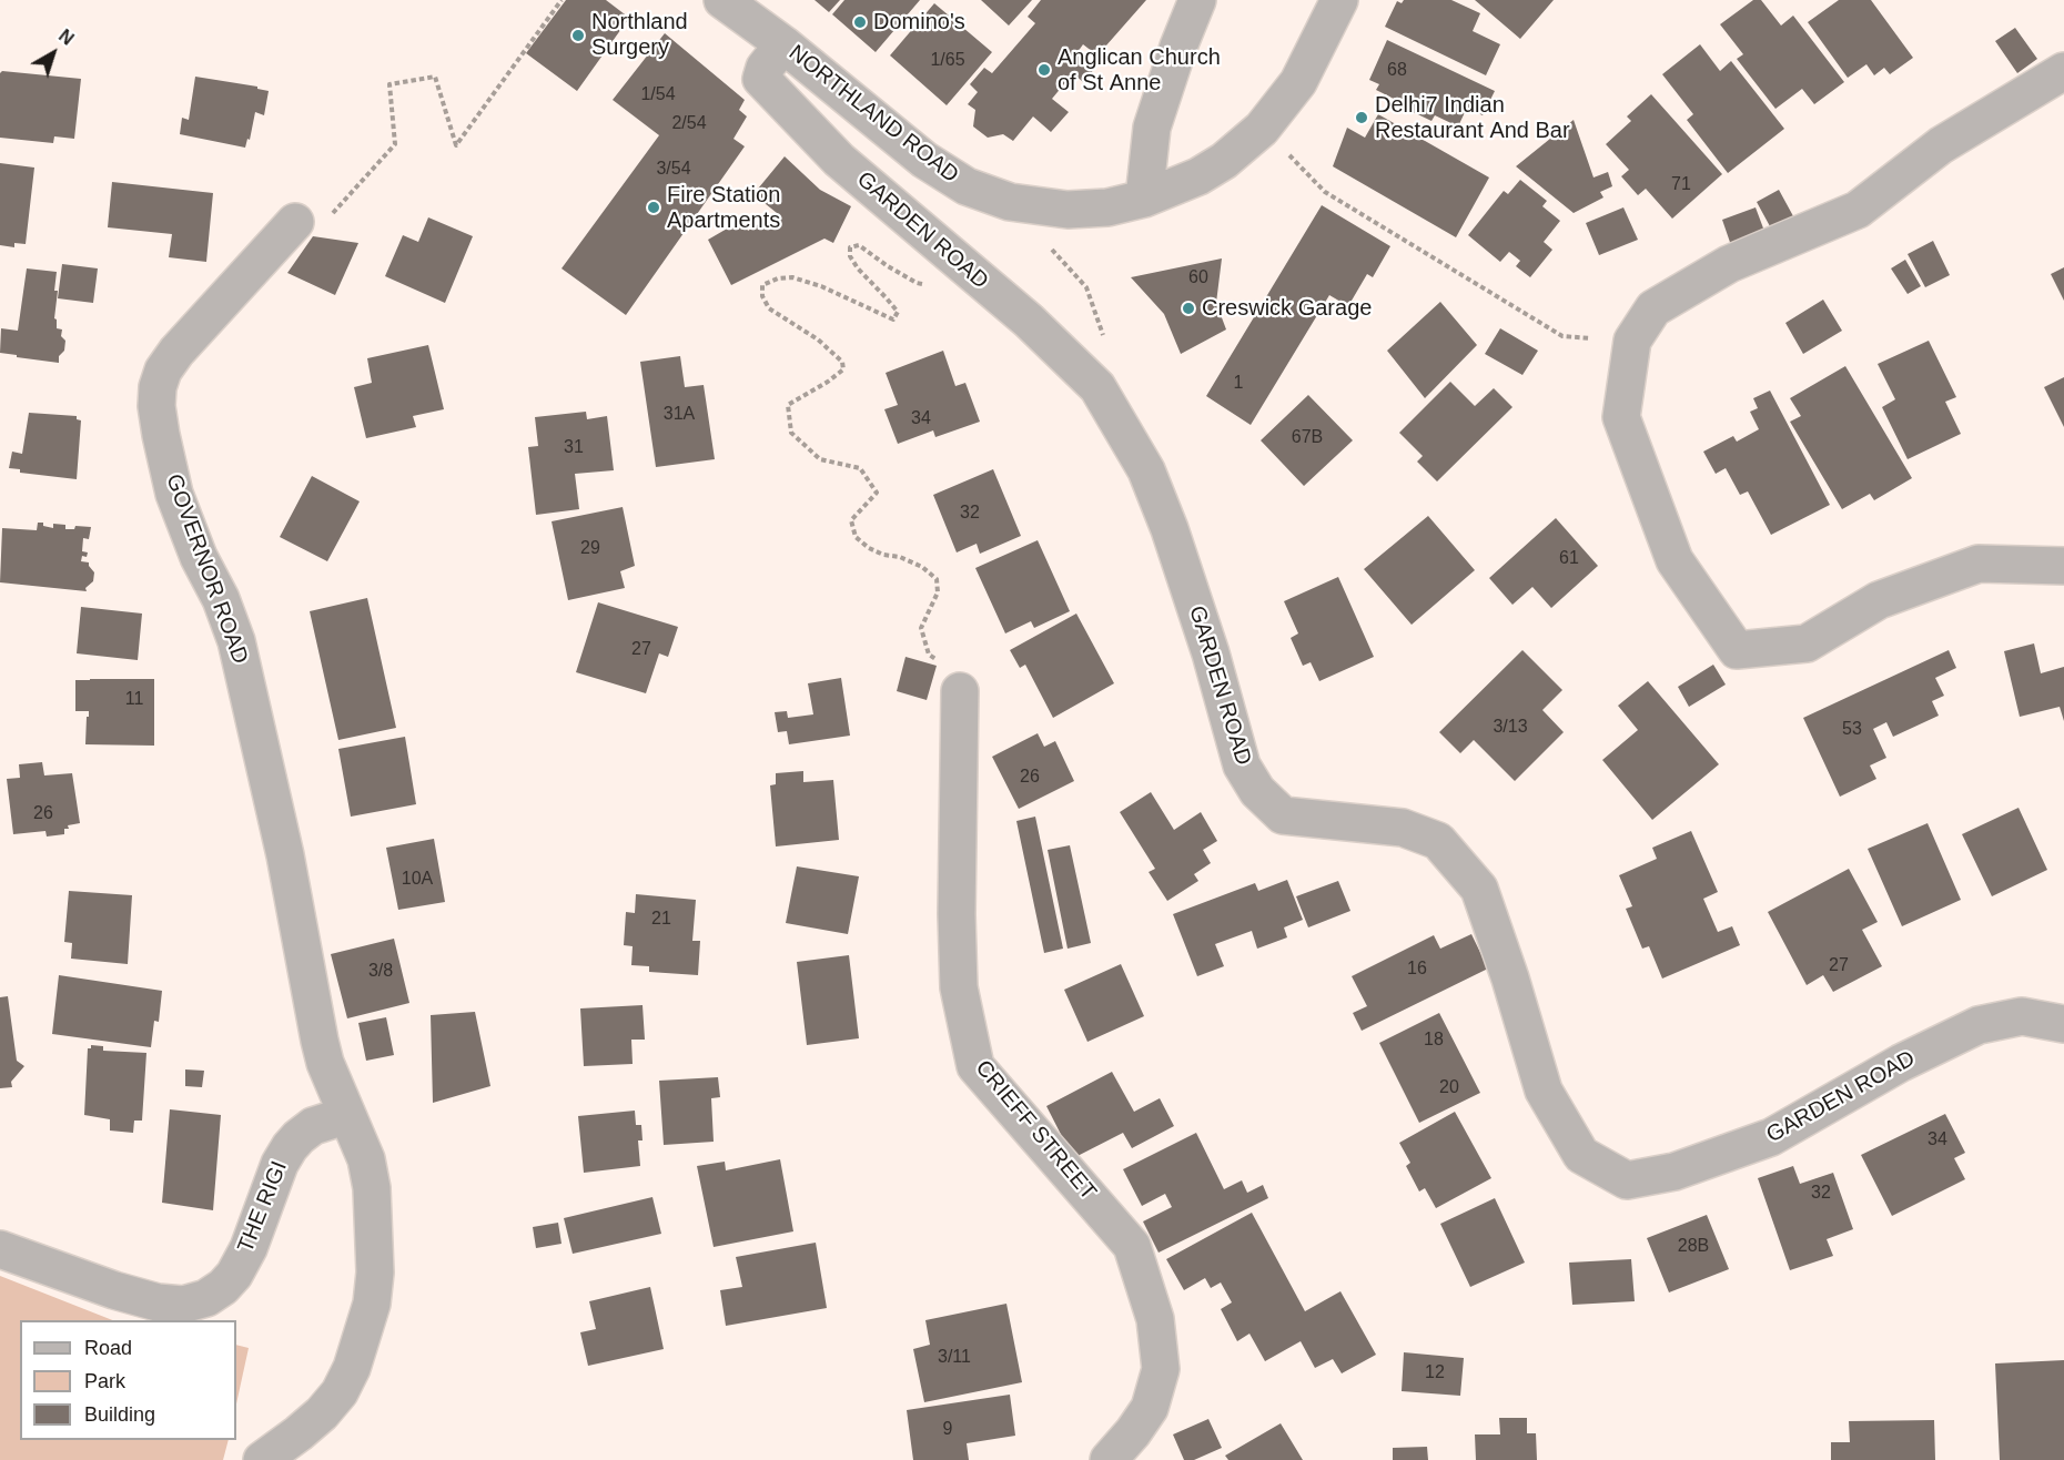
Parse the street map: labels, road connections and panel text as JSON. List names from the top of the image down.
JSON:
{
  "streets": {
    "street": [
      "NORTHLAND ROAD",
      "GARDEN ROAD",
      "GOVERNOR ROAD",
      "CRIEFF STREET",
      "THE RIGI"
    ]
  },
  "crossings": [
    ["NORTHLAND ROAD", "GARDEN ROAD"],
    ["GOVERNOR ROAD", "THE RIGI"]
  ],
  "places": [
    "Domino's",
    "Northland Surgery",
    "Anglican Church of St Anne",
    "Delhi7 Indian Restaurant And Bar",
    "Fire Station Apartments",
    "Creswick Garage"
  ],
  "house_numbers": [
    "1/65",
    "68",
    "1/54",
    "2/54",
    "3/54",
    "71",
    "60",
    "1",
    "31A",
    "34",
    "67B",
    "31",
    "32",
    "29",
    "61",
    "27",
    "11",
    "3/13",
    "53",
    "26",
    "26",
    "10A",
    "21",
    "27",
    "16",
    "3/8",
    "18",
    "20",
    "34",
    "32",
    "28B",
    "3/11",
    "12",
    "9"
  ],
  "legend": ["Road", "Park", "Building"],
  "north": "top right"
}
